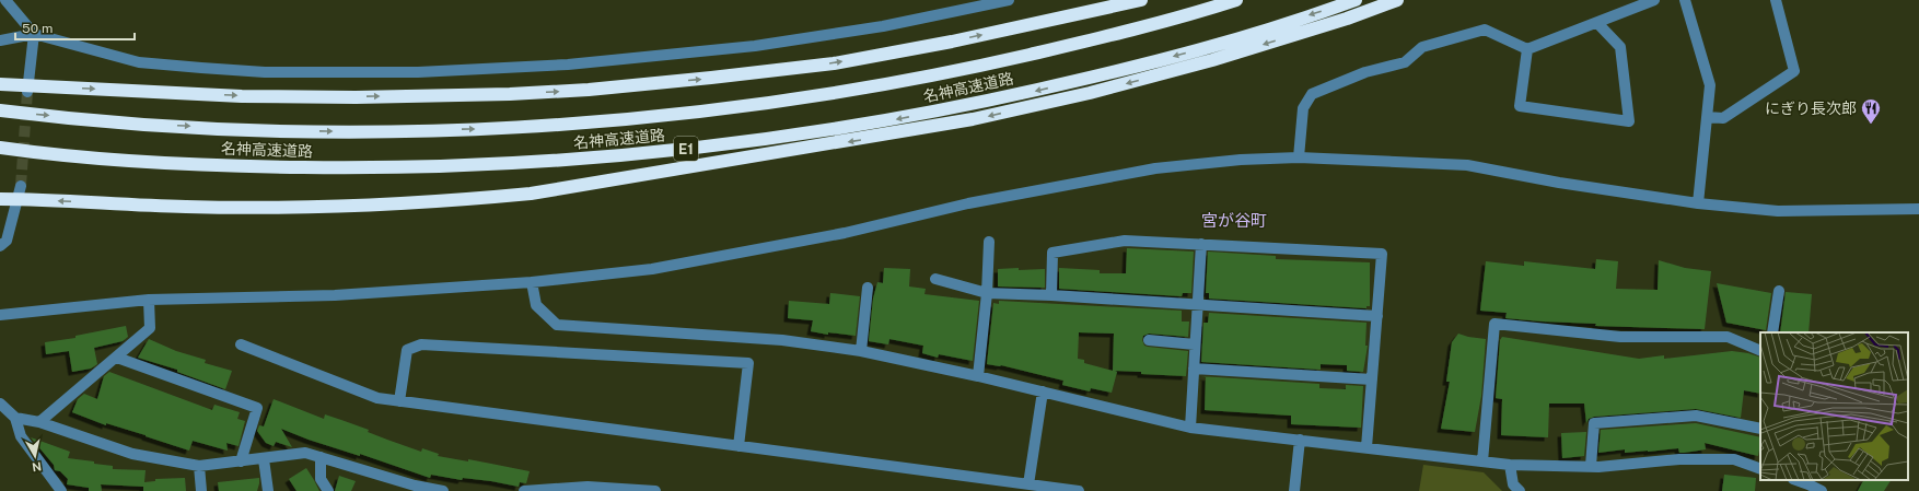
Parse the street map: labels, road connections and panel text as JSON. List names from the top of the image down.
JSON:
{
  "streets": {
    "highway": ["名神高速道路", "E1"]
  },
  "districts": ["宮が谷町"],
  "places": {
    "restaurant": ["にぎり長次郎"]
  },
  "scale_bar": "50 m",
  "north": "bottom"
}
